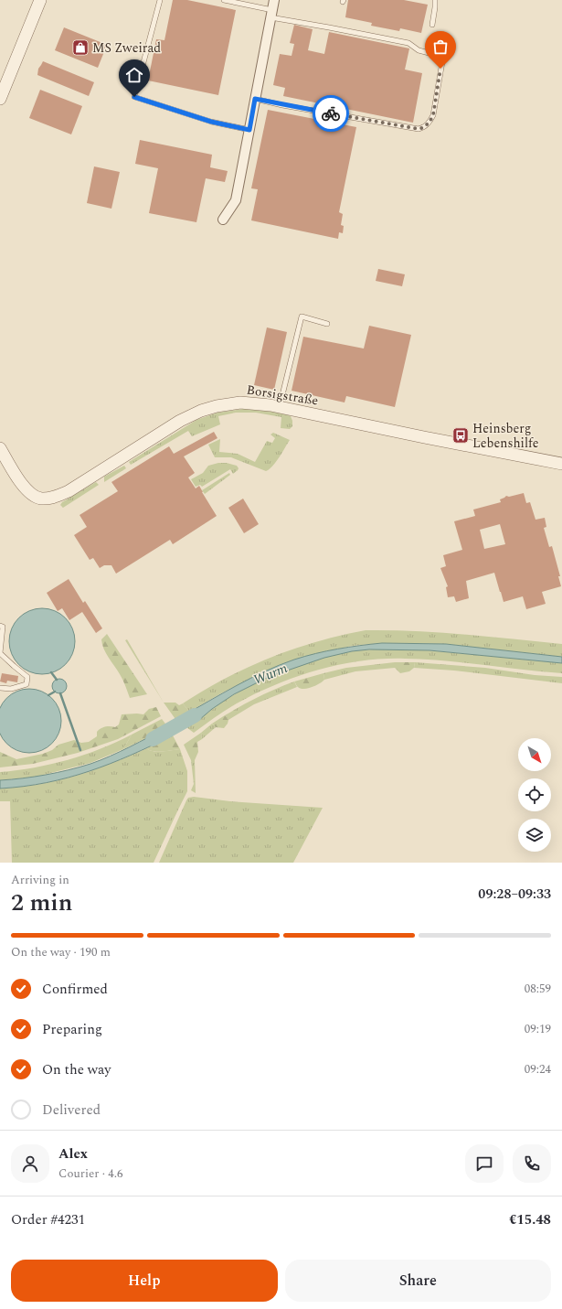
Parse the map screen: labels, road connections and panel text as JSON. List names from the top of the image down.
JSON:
{
  "streets": {
    "street": ["Borsigstraße"]
  },
  "water": ["Wurm"],
  "places": {
    "shop": ["MS Zweirad"],
    "bus stop": ["Heinsberg Lebenshilfe"]
  },
  "north": "bottom right",
  "page": {
    "heading": ["2 min", "Arriving in", "09:28–09:33"],
    "panel": [
      "Alex",
      "Courier · 4.6",
      "Order #4231",
      "€15.48"
    ],
    "bar": "On the way · 190 m",
    "list": [
      ["Confirmed", "08:59"],
      ["Preparing", "09:19"],
      ["On the way", "09:24"],
      "Delivered"
    ],
    "buttons": ["Help", "Share"]
  }
}
